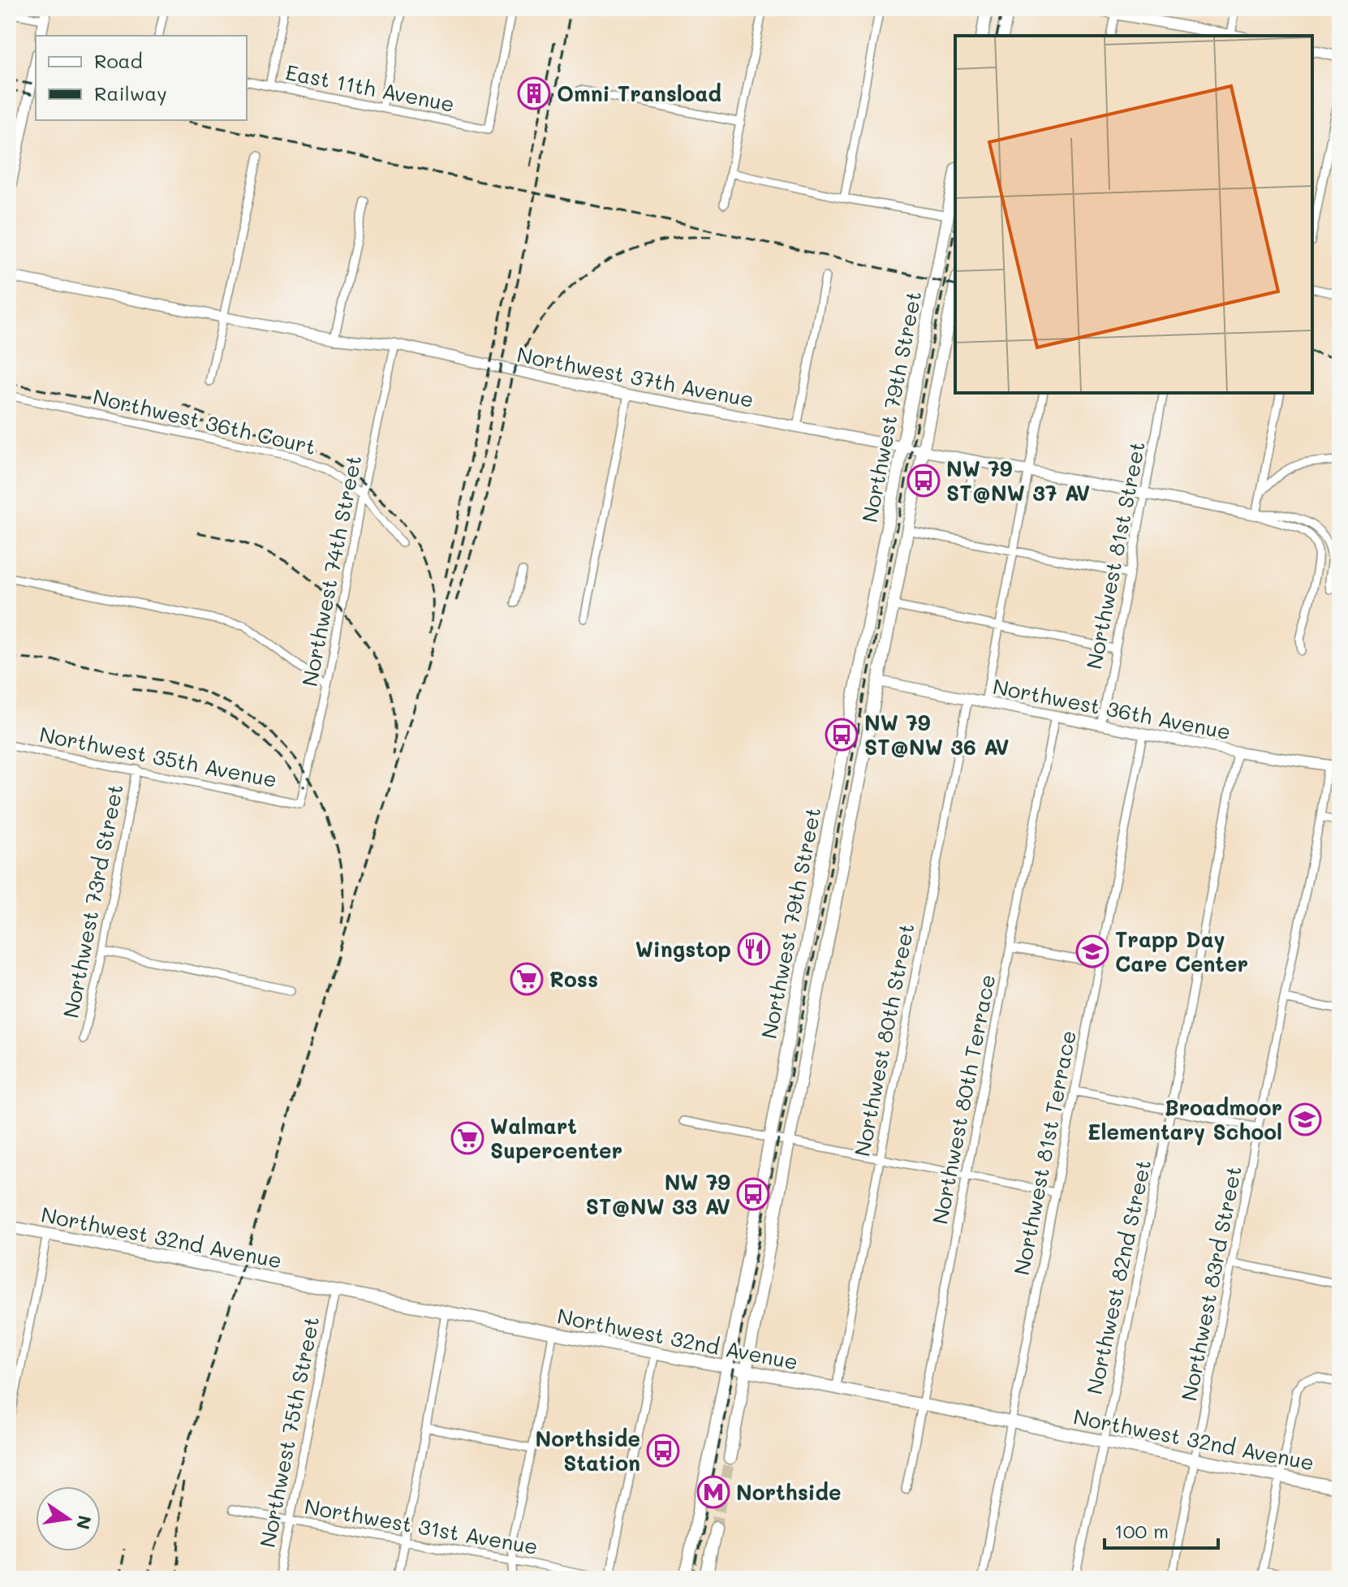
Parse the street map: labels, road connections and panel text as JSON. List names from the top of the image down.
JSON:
{
  "streets": {
    "main road": ["Northwest 79th Street", "Northwest 32nd Avenue"],
    "street": [
      "East 11th Avenue",
      "Northwest 37th Avenue",
      "Northwest 36th Court",
      "Northwest 81st Street",
      "Northwest 74th Street",
      "Northwest 36th Avenue",
      "Northwest 35th Avenue",
      "Northwest 73rd Street",
      "Northwest 80th Street",
      "Northwest 80th Terrace",
      "Northwest 81st Terrace",
      "Northwest 82nd Street",
      "Northwest 83rd Street",
      "Northwest 75th Street",
      "Northwest 31st Avenue"
    ]
  },
  "crossings": [
    ["Northwest 37th Avenue", "Northwest 79th Street"],
    ["Northwest 37th Avenue", "Northwest 81st Street"],
    ["Northwest 37th Avenue", "Northwest 74th Street"],
    ["Northwest 79th Street", "Northwest 36th Avenue"],
    ["Northwest 79th Street", "Northwest 32nd Avenue"],
    ["Northwest 36th Court", "Northwest 74th Street"],
    ["Northwest 81st Street", "Northwest 36th Avenue"],
    ["Northwest 74th Street", "Northwest 35th Avenue"],
    ["Northwest 36th Avenue", "Northwest 80th Street"],
    ["Northwest 36th Avenue", "Northwest 80th Terrace"],
    ["Northwest 36th Avenue", "Northwest 81st Terrace"],
    ["Northwest 36th Avenue", "Northwest 82nd Street"],
    ["Northwest 36th Avenue", "Northwest 83rd Street"],
    ["Northwest 35th Avenue", "Northwest 73rd Street"],
    ["Northwest 80th Street", "Northwest 32nd Avenue"],
    ["Northwest 80th Terrace", "Northwest 32nd Avenue"],
    ["Northwest 81st Terrace", "Northwest 32nd Avenue"],
    ["Northwest 32nd Avenue", "Northwest 82nd Street"],
    ["Northwest 32nd Avenue", "Northwest 83rd Street"],
    ["Northwest 32nd Avenue", "Northwest 75th Street"],
    ["Northwest 75th Street", "Northwest 31st Avenue"]
  ],
  "places": {
    "building": ["Omni Transload"],
    "bus stop": [
      "NW 79 ST@NW 37 AV",
      "NW 79 ST@NW 36 AV",
      "NW 79 ST@NW 33 AV",
      "Northside Station"
    ],
    "restaurant": ["Wingstop"],
    "school or university": ["Trapp Day Care Center", "Broadmoor Elementary School"],
    "supermarket": ["Ross", "Walmart Supercenter"],
    "metro station": ["Northside"]
  },
  "legend": ["Road", "Railway"],
  "scale_bar": "100 m",
  "north": "right"
}
